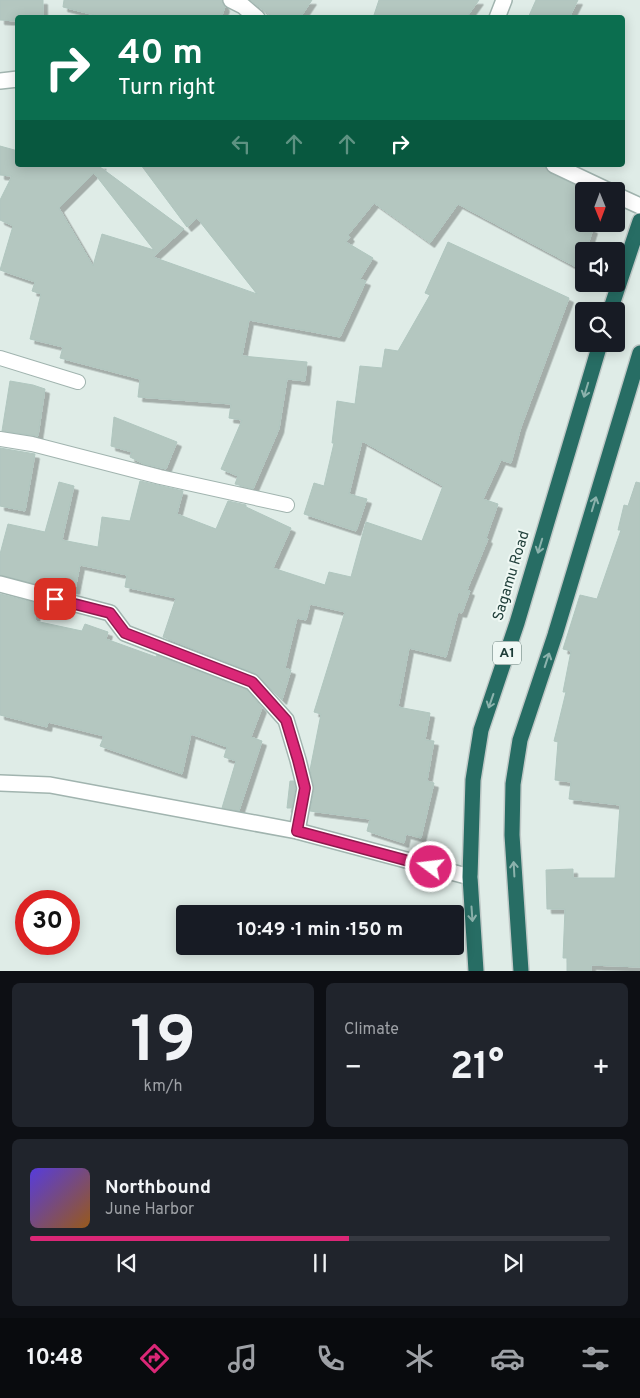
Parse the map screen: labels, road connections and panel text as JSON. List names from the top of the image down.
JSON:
{
  "streets": {
    "highway": ["Sagamu Road", "A1"]
  },
  "north": "bottom",
  "page": {
    "turn": ["40 m", "Turn right"],
    "limit": "30",
    "trip": "10:49 · 1 min · 150 m",
    "tile": [
      ["19", "km/h"],
      "Climate"
    ],
    "heat": ["−", "21°", "+"],
    "song": ["Northbound", "June Harbor"],
    "tabs": "10:48"
  }
}
